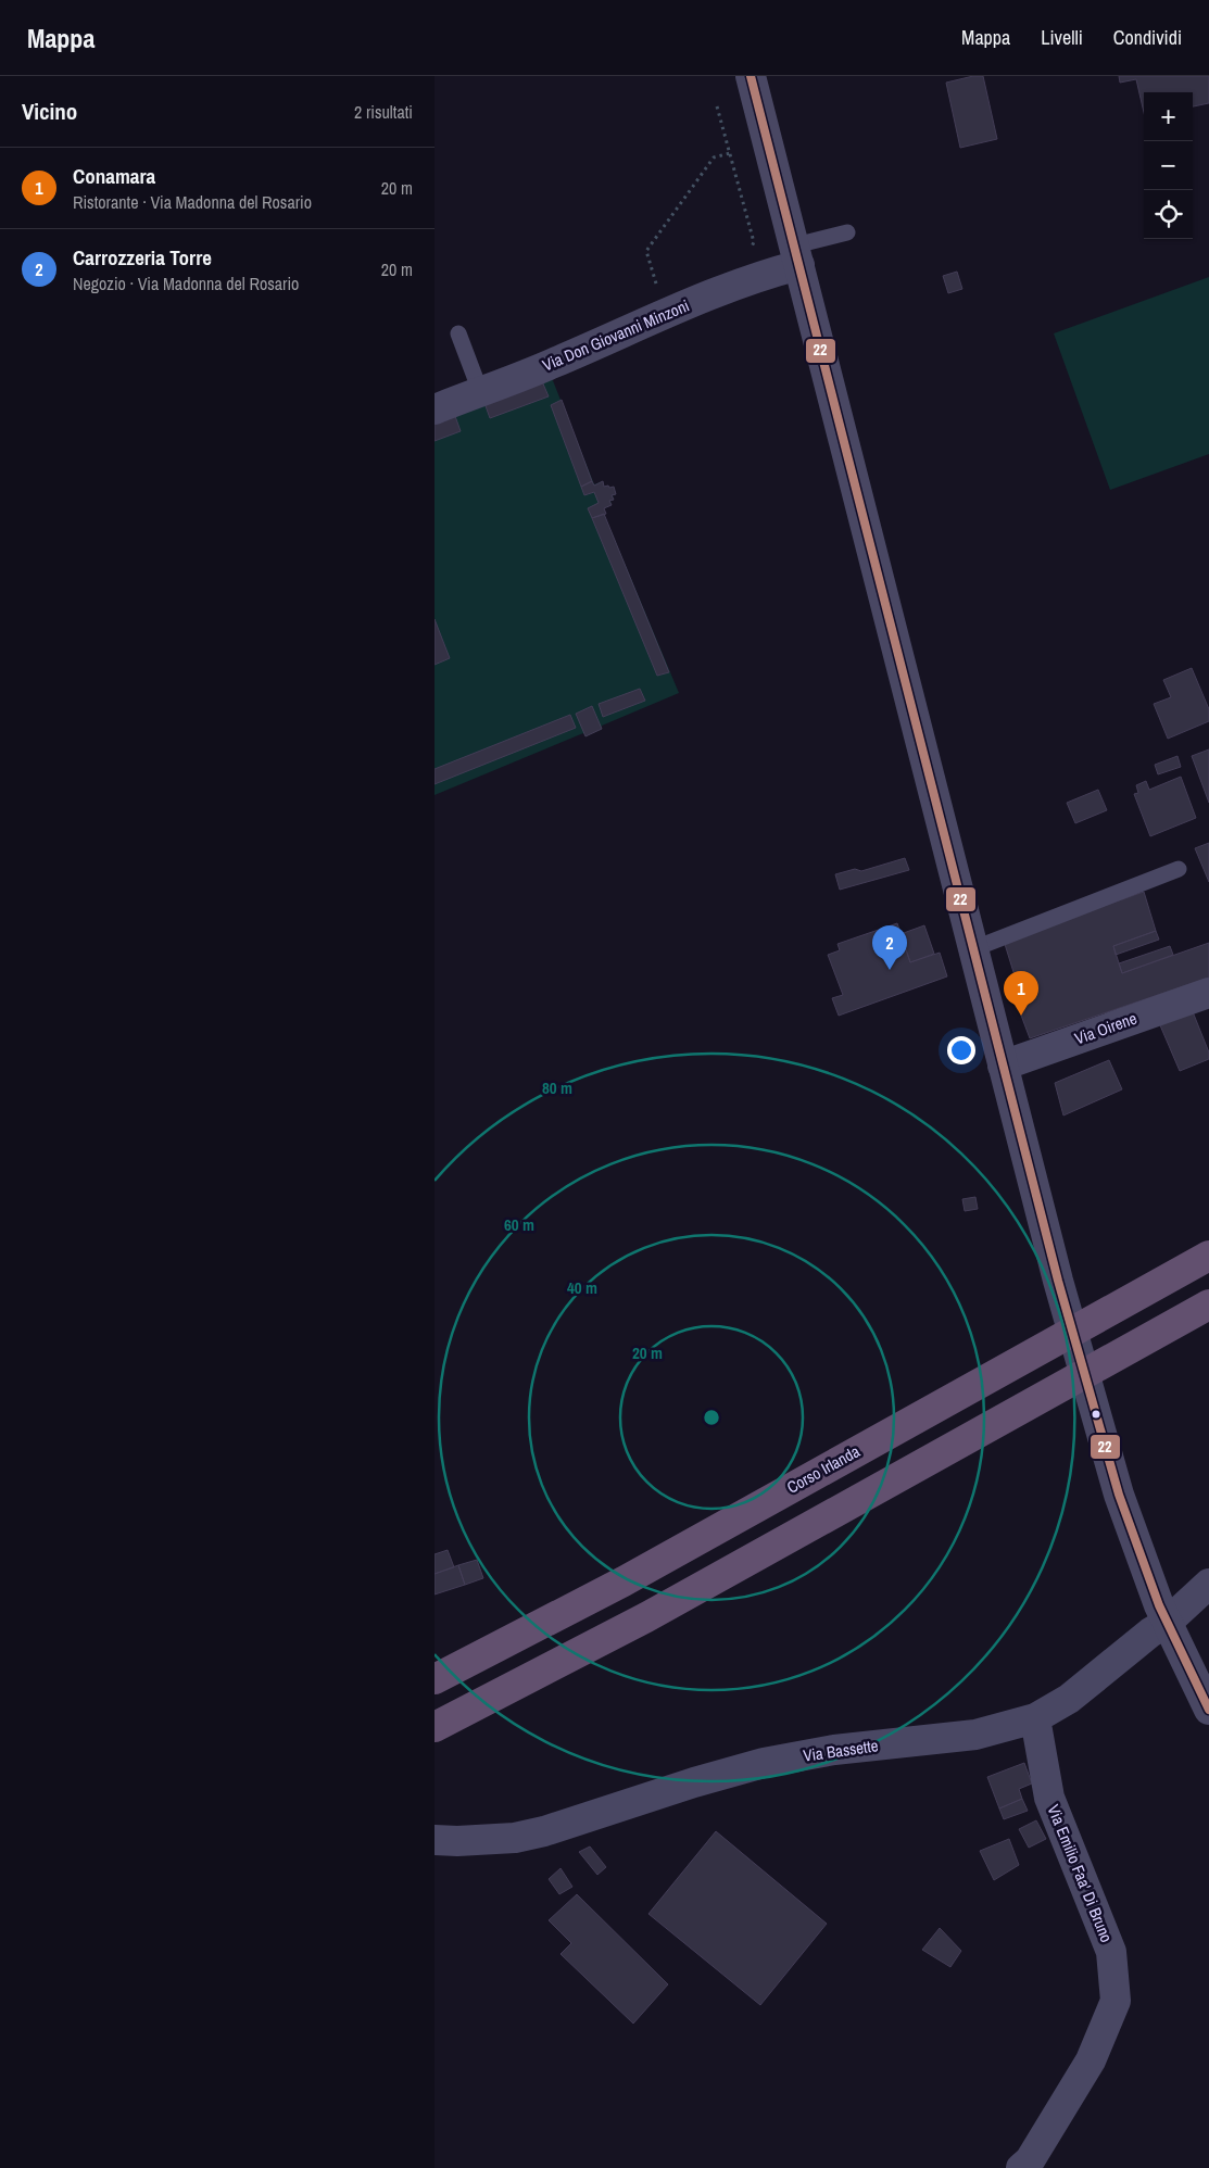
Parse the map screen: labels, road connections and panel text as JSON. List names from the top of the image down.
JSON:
{
  "streets": {
    "highway": ["Corso Irlanda"],
    "street": [
      "Via Don Giovanni Minzoni",
      "Via Oirene",
      "Via Bassette",
      "Via Emilio Faa' Di Bruno"
    ]
  },
  "crossings": [
    ["Via Bassette", "Via Emilio Faa' Di Bruno"]
  ],
  "lines": ["transit line 22"],
  "page": {
    "header": "Mappa",
    "nav": ["Mappa", "Livelli", "Condividi"],
    "heading": ["Vicino", "2 risultati"],
    "map_buttons": ["+", "−"],
    "list": [
      {
        "mark": "1",
        "name": "Conamara",
        "note": "Ristorante · Via Madonna del Rosario",
        "value": "20 m"
      },
      {
        "mark": "2",
        "name": "Carrozzeria Torre",
        "note": "Negozio · Via Madonna del Rosario",
        "value": "20 m"
      }
    ],
    "pins": ["2", "1"]
  },
  "rings": [
    "80 m",
    "60 m",
    "40 m",
    "20 m"
  ]
}
